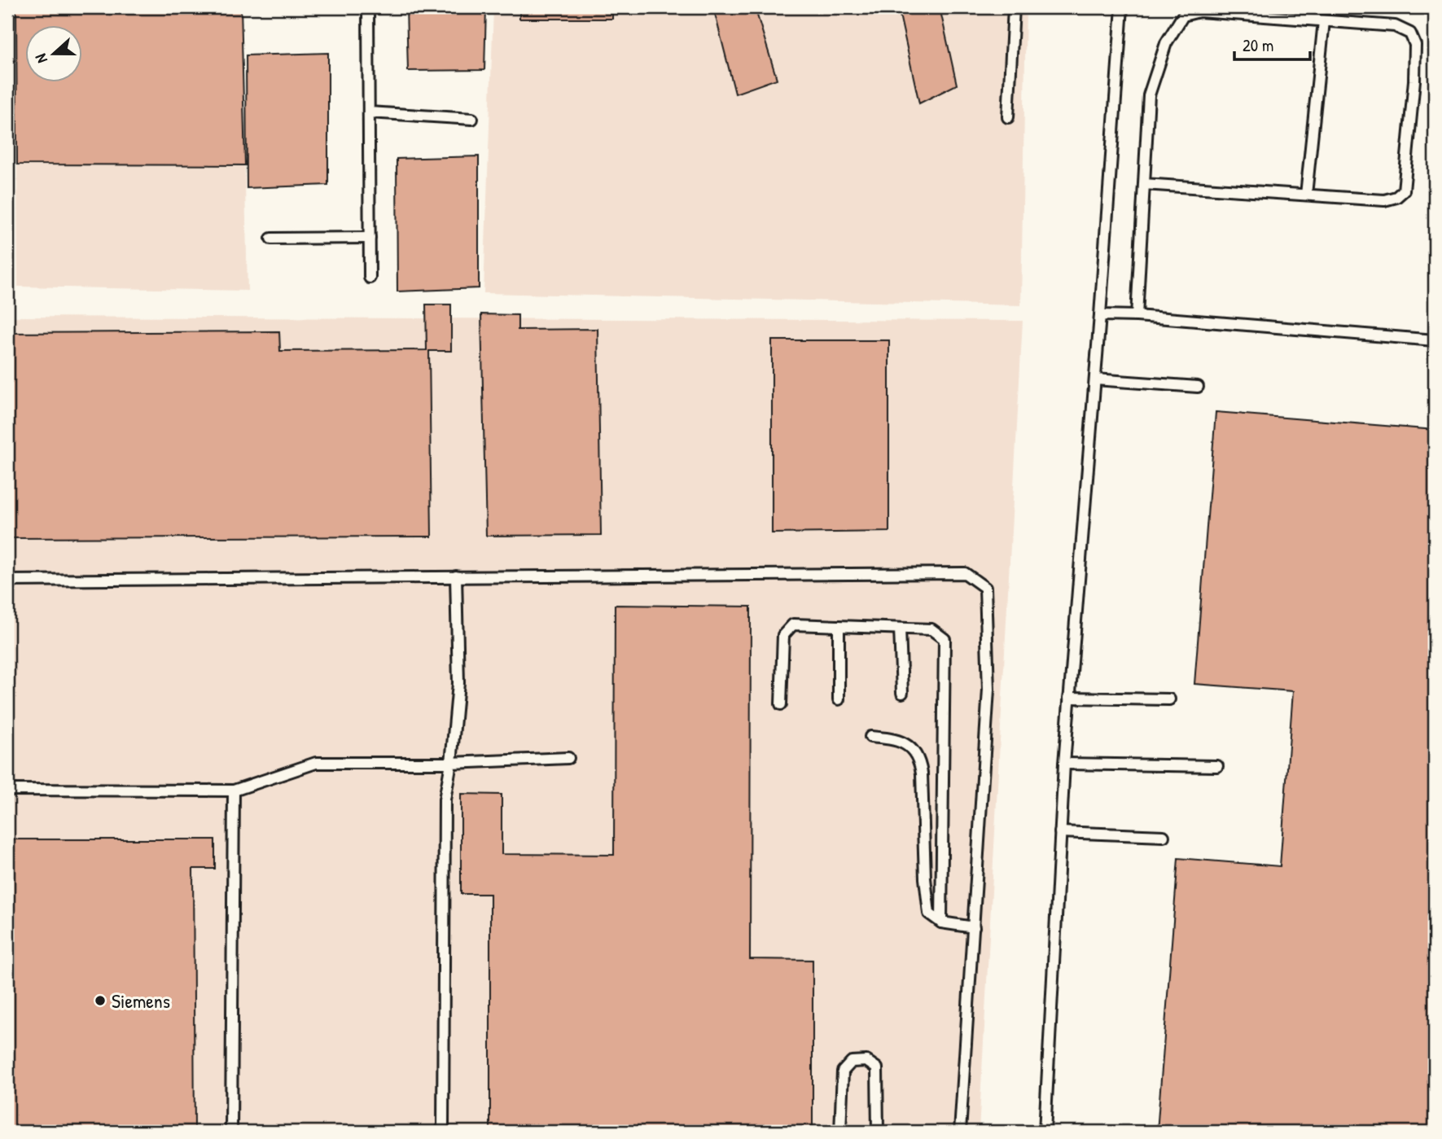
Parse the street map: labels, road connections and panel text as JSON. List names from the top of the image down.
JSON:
{
  "places": ["Siemens"],
  "scale_bar": "20 m",
  "north": "left"
}
